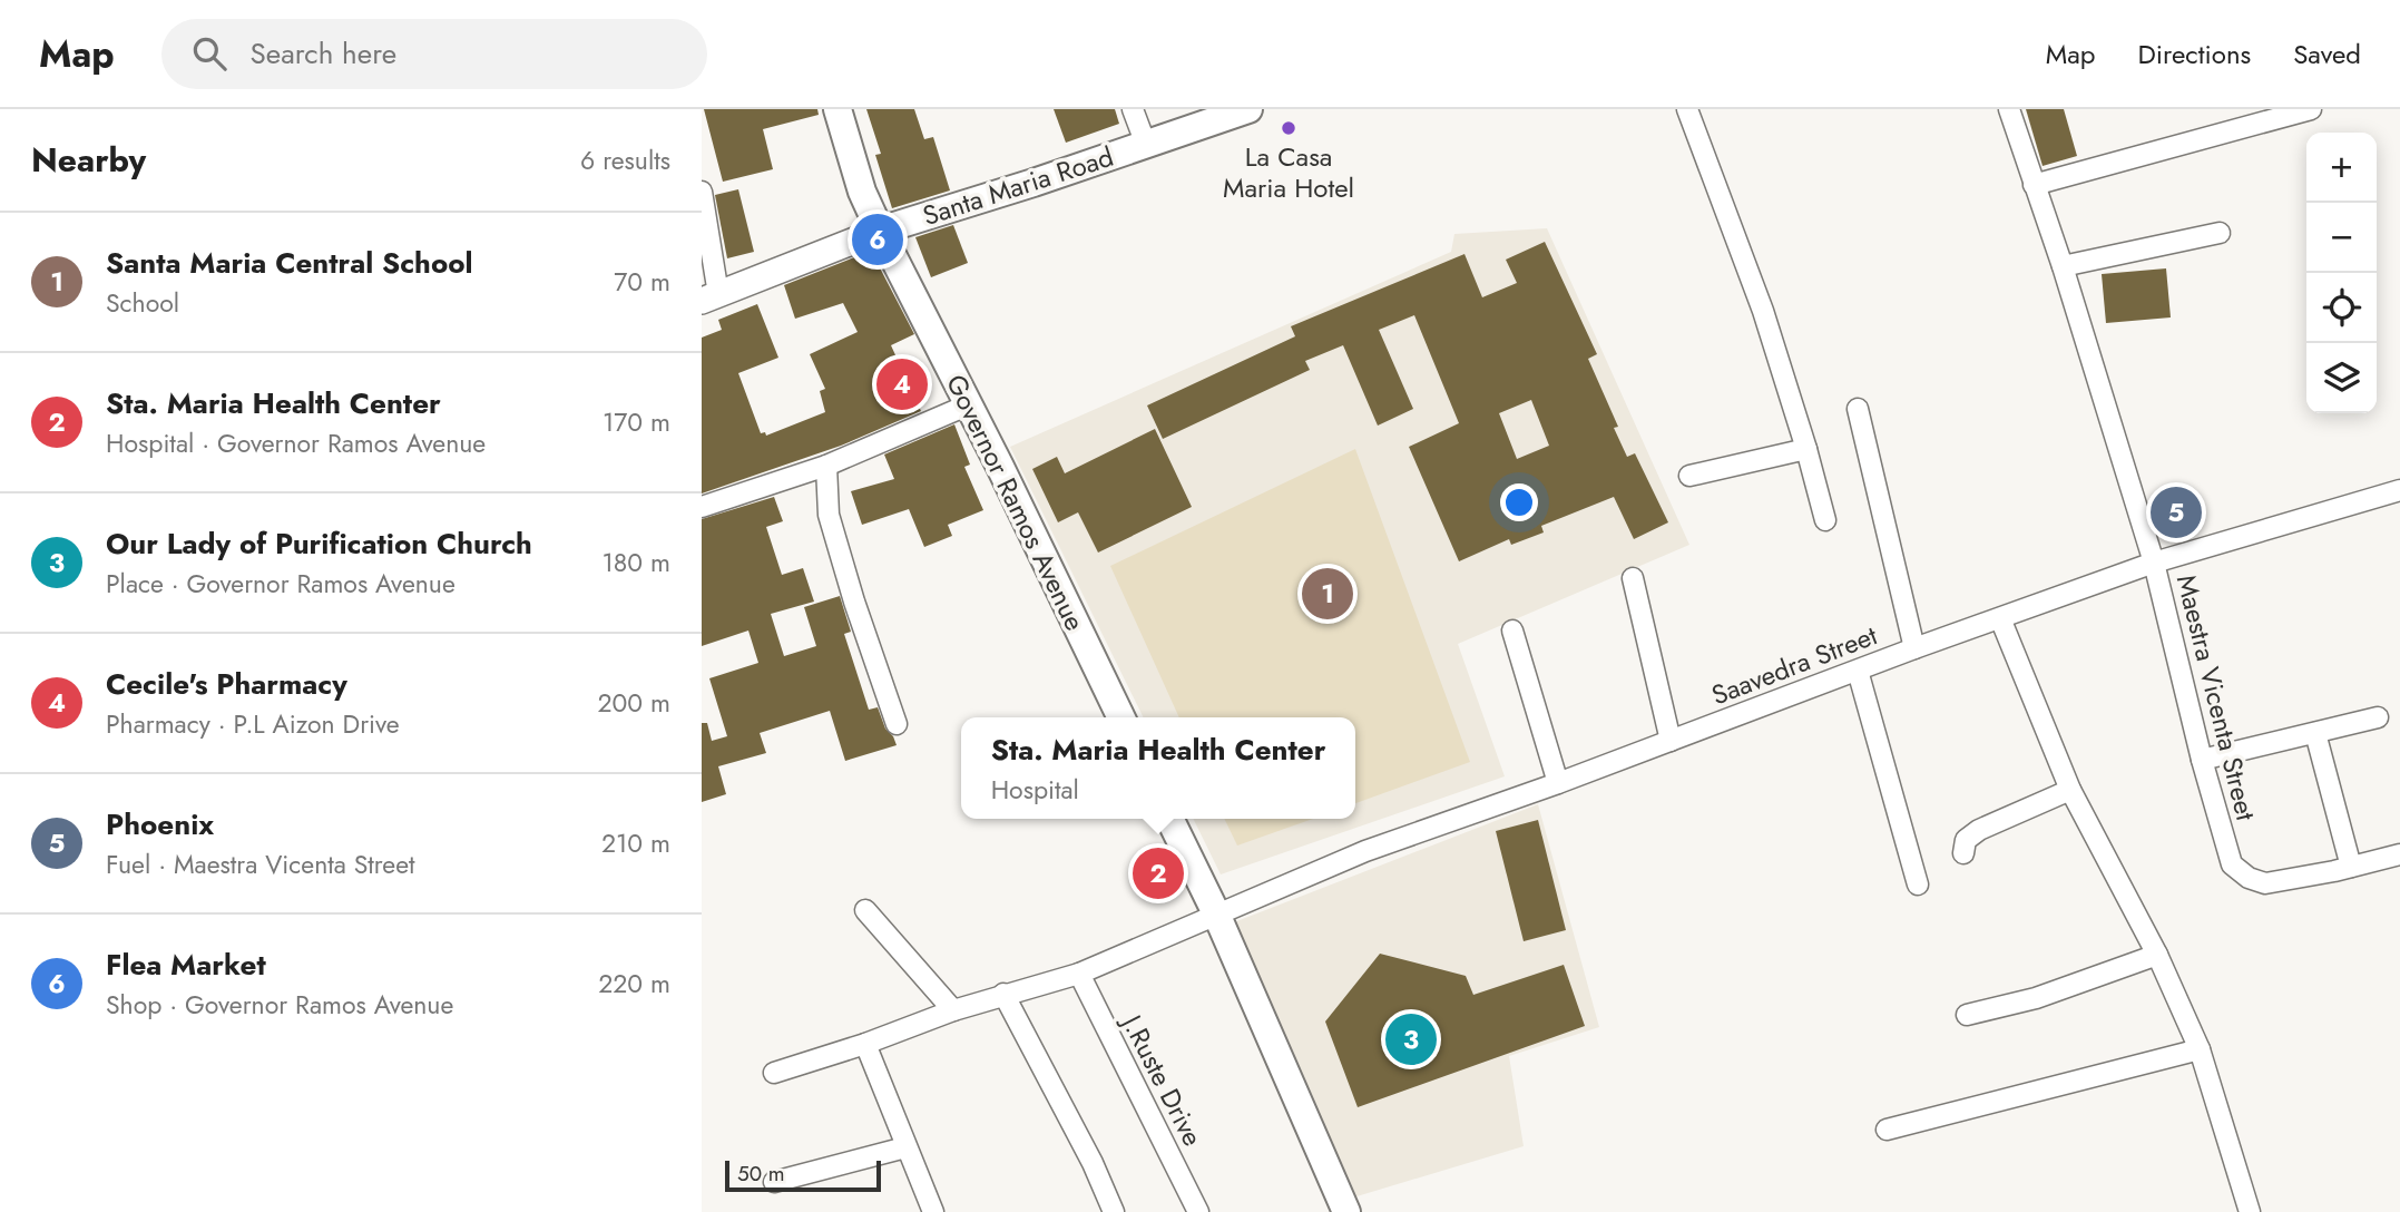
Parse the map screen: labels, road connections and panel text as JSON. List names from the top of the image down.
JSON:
{
  "streets": {
    "main road": ["Santa Maria Road", "Governor Ramos Avenue"],
    "street": ["Saavedra Street", "Maestra Vicenta Street", "J.Ruste Drive"]
  },
  "crossings": [
    ["Santa Maria Road", "Governor Ramos Avenue"],
    ["Saavedra Street", "Maestra Vicenta Street"],
    ["Saavedra Street", "J.Ruste Drive"]
  ],
  "places": ["La Casa Maria Hotel"],
  "scale_bar": "50 m",
  "page": {
    "header": "Map",
    "search": "Search here",
    "nav": ["Map", "Directions", "Saved"],
    "heading": ["Nearby", "6 results"],
    "map_buttons": ["+", "−"],
    "pins": [
      "6",
      "4",
      "5",
      "1",
      "2",
      "3"
    ],
    "list": [
      {
        "mark": "1",
        "name": "Santa Maria Central School",
        "note": "School",
        "value": "70 m"
      },
      {
        "mark": "2",
        "name": "Sta. Maria Health Center",
        "note": "Hospital · Governor Ramos Avenue",
        "value": "170 m"
      },
      {
        "mark": "3",
        "name": "Our Lady of Purification Church",
        "note": "Place · Governor Ramos Avenue",
        "value": "180 m"
      },
      {
        "mark": "4",
        "name": "Cecile's Pharmacy",
        "note": "Pharmacy · P.L Aizon Drive",
        "value": "200 m"
      },
      {
        "mark": "5",
        "name": "Phoenix",
        "note": "Fuel · Maestra Vicenta Street",
        "value": "210 m"
      },
      {
        "mark": "6",
        "name": "Flea Market",
        "note": "Shop · Governor Ramos Avenue",
        "value": "220 m"
      }
    ],
    "popup": ["Sta. Maria Health Center", "Hospital"],
    "scale": "50 m"
  }
}
